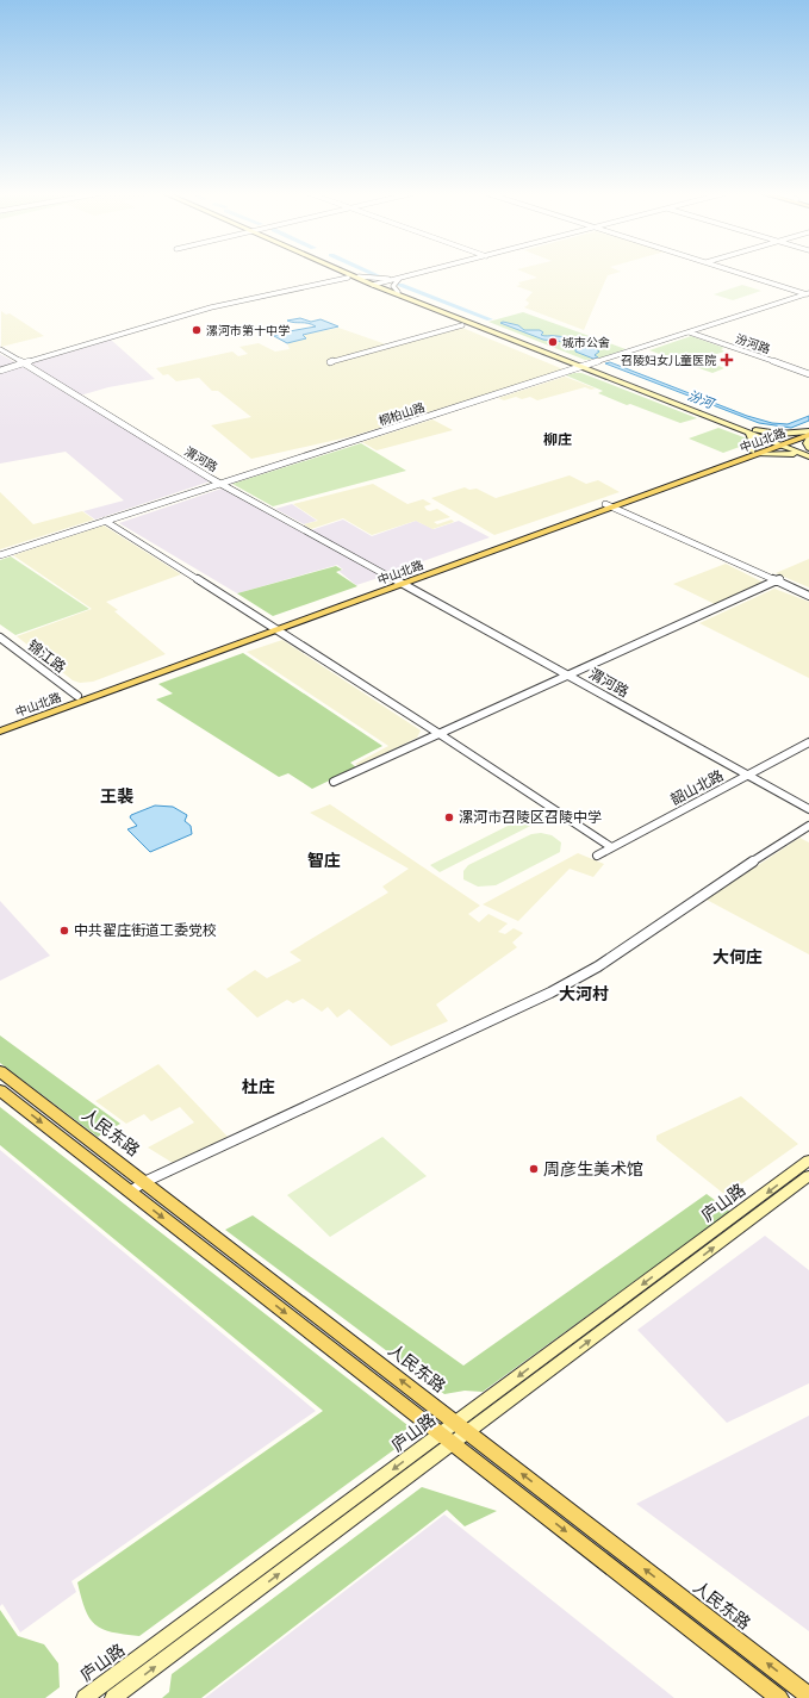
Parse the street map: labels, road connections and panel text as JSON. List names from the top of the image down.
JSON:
{
  "streets": {
    "main road": ["中山北路", "人民东路", "庐山路"],
    "street": [
      "汾河路",
      "桐柏山路",
      "渭河路",
      "锦江路",
      "韶山北路"
    ]
  },
  "crossings": [
    ["汾河路", "桐柏山路"],
    ["桐柏山路", "渭河路"],
    ["中山北路", "渭河路"],
    ["中山北路", "锦江路"],
    ["渭河路", "韶山北路"],
    ["人民东路", "庐山路"]
  ],
  "districts": [
    "柳庄",
    "王裴",
    "智庄",
    "大何庄",
    "大河村",
    "杜庄"
  ],
  "water": ["汾河"],
  "places": {
    "other": [
      "漯河市第十中学",
      "城市公舍",
      "漯河市召陵区召陵中学",
      "中共翟庄街道工委党校",
      "周彦生美术馆"
    ],
    "health": ["召陵妇女儿童医院"]
  }
}
